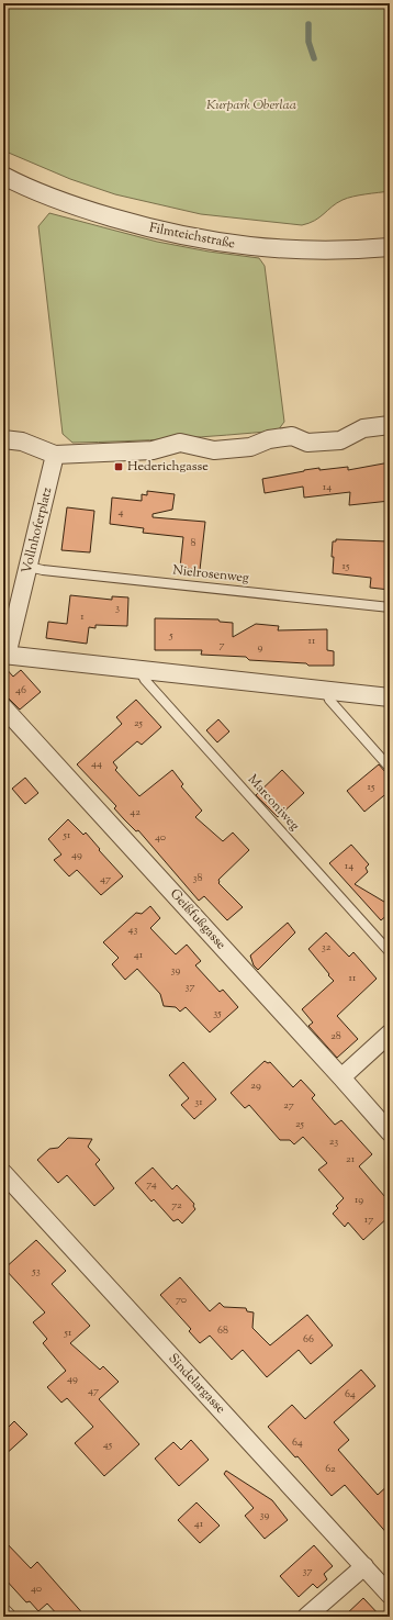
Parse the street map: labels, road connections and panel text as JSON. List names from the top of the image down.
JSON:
{
  "streets": {
    "street": [
      "Filmteichstraße",
      "Vollnhoferplatz",
      "Geißfußgasse",
      "Sindelargasse"
    ],
    "lane": ["Nielrosenweg", "Marconiweg"]
  },
  "crossings": [
    ["Vollnhoferplatz", "Nielrosenweg"]
  ],
  "parks": ["Kurpark Oberlaa"],
  "places": {
    "transit": ["Hederichgasse"]
  },
  "house_numbers": [
    "14",
    "4",
    "8",
    "15",
    "3",
    "1",
    "5",
    "11",
    "7",
    "9",
    "46",
    "25",
    "44",
    "15",
    "42",
    "51",
    "40",
    "49",
    "14",
    "38",
    "47",
    "43",
    "32",
    "41",
    "39",
    "11",
    "37",
    "35",
    "28",
    "29",
    "31",
    "27",
    "25",
    "23",
    "21",
    "74",
    "19",
    "72",
    "17",
    "53",
    "70",
    "68",
    "51",
    "66",
    "49",
    "47",
    "64",
    "64",
    "45",
    "62",
    "39",
    "41",
    "37",
    "40"
  ]
}
